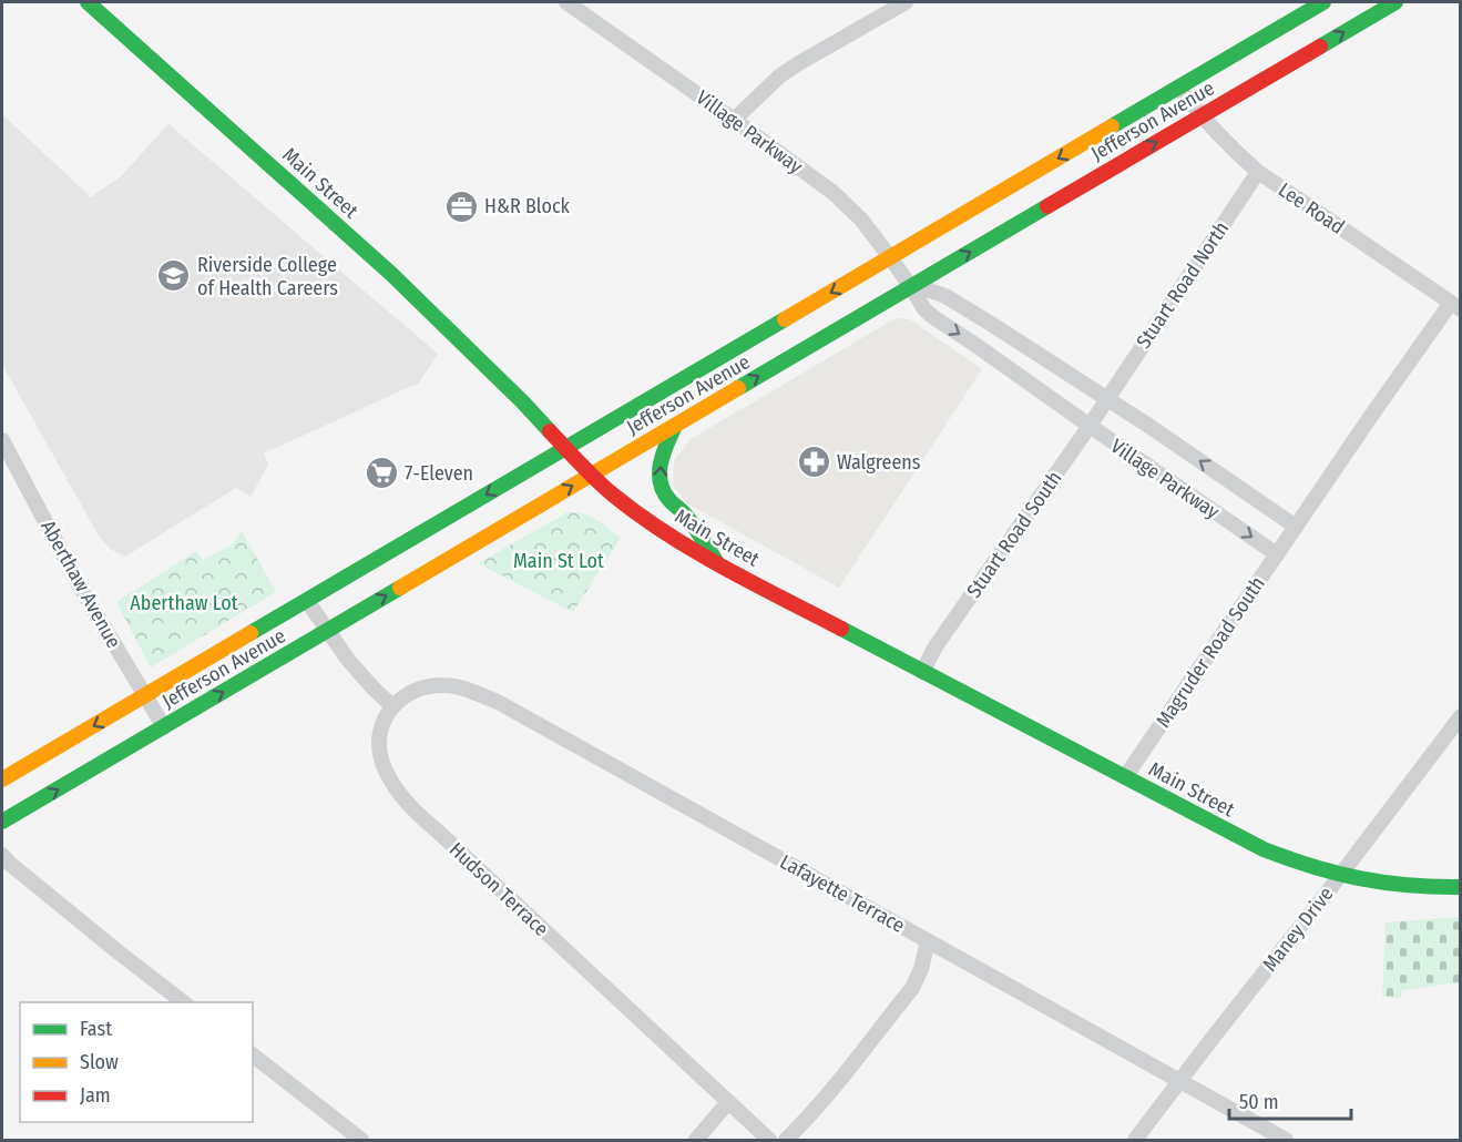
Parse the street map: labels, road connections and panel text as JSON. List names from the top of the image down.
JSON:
{
  "streets": {
    "main road": ["Jefferson Avenue", "Main Street"],
    "street": [
      "Village Parkway",
      "Lee Road",
      "Stuart Road North",
      "Stuart Road South",
      "Aberthaw Avenue",
      "Magruder Road South",
      "Hudson Terrace",
      "Lafayette Terrace",
      "Maney Drive"
    ]
  },
  "crossings": [
    ["Jefferson Avenue", "Village Parkway"],
    ["Jefferson Avenue", "Main Street"],
    ["Jefferson Avenue", "Lee Road"],
    ["Jefferson Avenue", "Aberthaw Avenue"],
    ["Village Parkway", "Stuart Road North"],
    ["Village Parkway", "Stuart Road South"],
    ["Village Parkway", "Magruder Road South"],
    ["Main Street", "Stuart Road South"],
    ["Main Street", "Magruder Road South"],
    ["Main Street", "Maney Drive"],
    ["Lee Road", "Stuart Road North"],
    ["Lee Road", "Magruder Road South"],
    ["Stuart Road North", "Stuart Road South"],
    ["Hudson Terrace", "Lafayette Terrace"],
    ["Lafayette Terrace", "Maney Drive"]
  ],
  "parks": ["Main St Lot", "Aberthaw Lot"],
  "places": {
    "office": ["H&R Block"],
    "school or university": ["Riverside College of Health Careers"],
    "pharmacy": ["Walgreens"],
    "supermarket": ["7-Eleven"]
  },
  "legend": ["Fast", "Slow", "Jam"],
  "scale_bar": "50 m"
}
